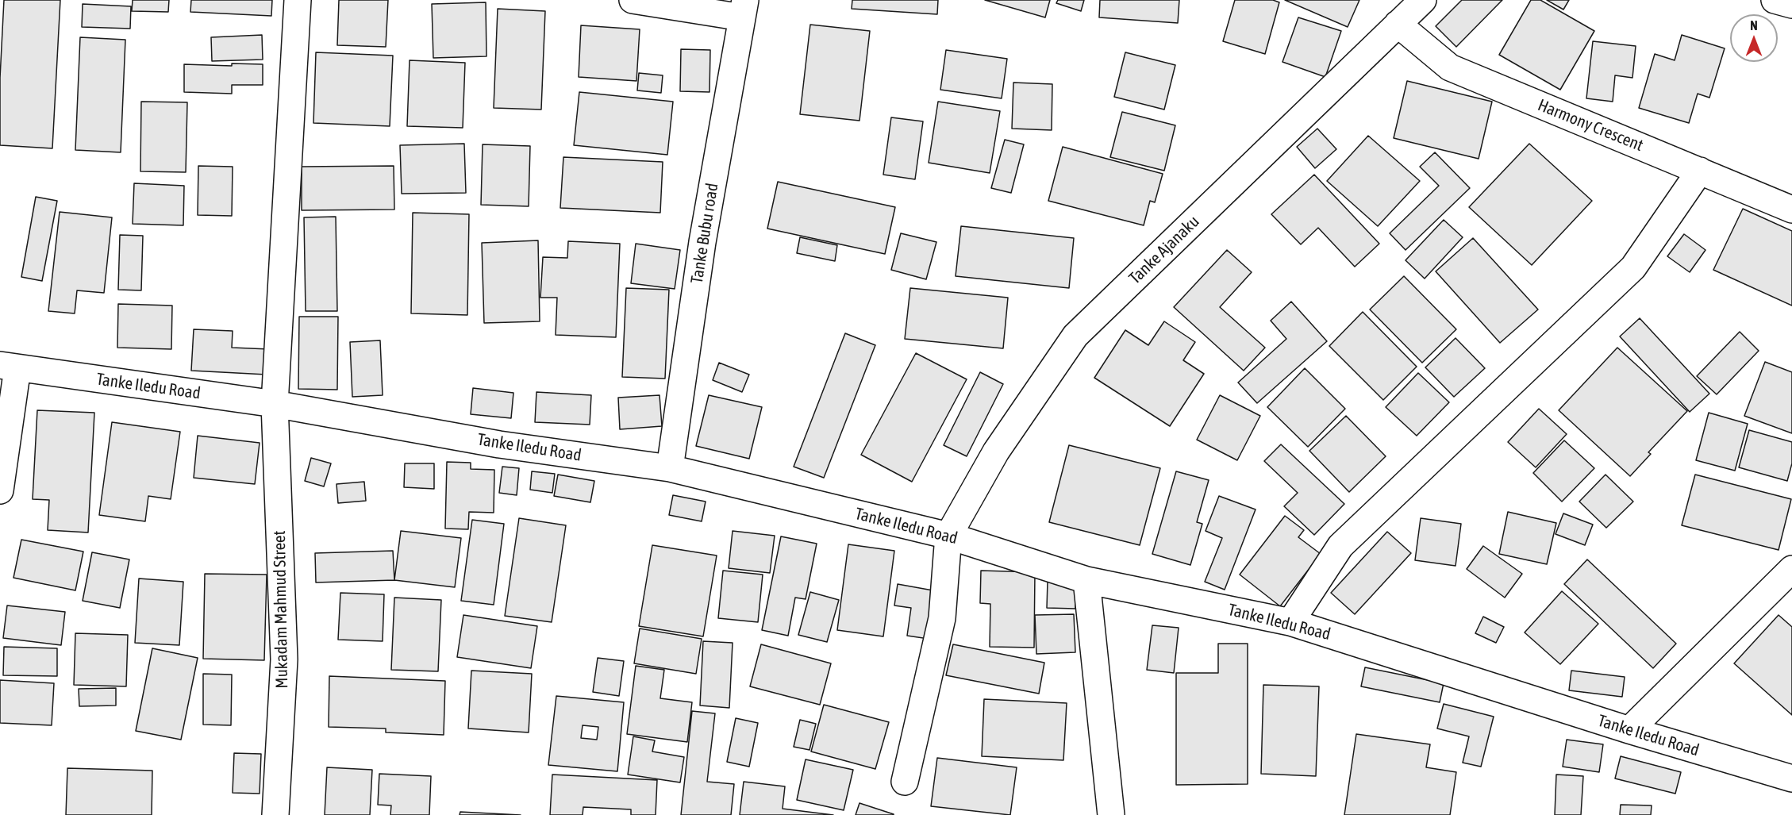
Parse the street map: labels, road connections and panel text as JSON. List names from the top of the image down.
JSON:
{
  "streets": {
    "street": [
      "Harmony Crescent",
      "Tanke Bubu road",
      "Tanke Ajanaku",
      "Tanke Iledu Road",
      "Mukadam Mahmud Street"
    ]
  },
  "crossings": [
    ["Harmony Crescent", "Tanke Ajanaku"],
    ["Tanke Bubu road", "Tanke Iledu Road"],
    ["Tanke Ajanaku", "Tanke Iledu Road"],
    ["Tanke Iledu Road", "Mukadam Mahmud Street"]
  ],
  "north": "top"
}
